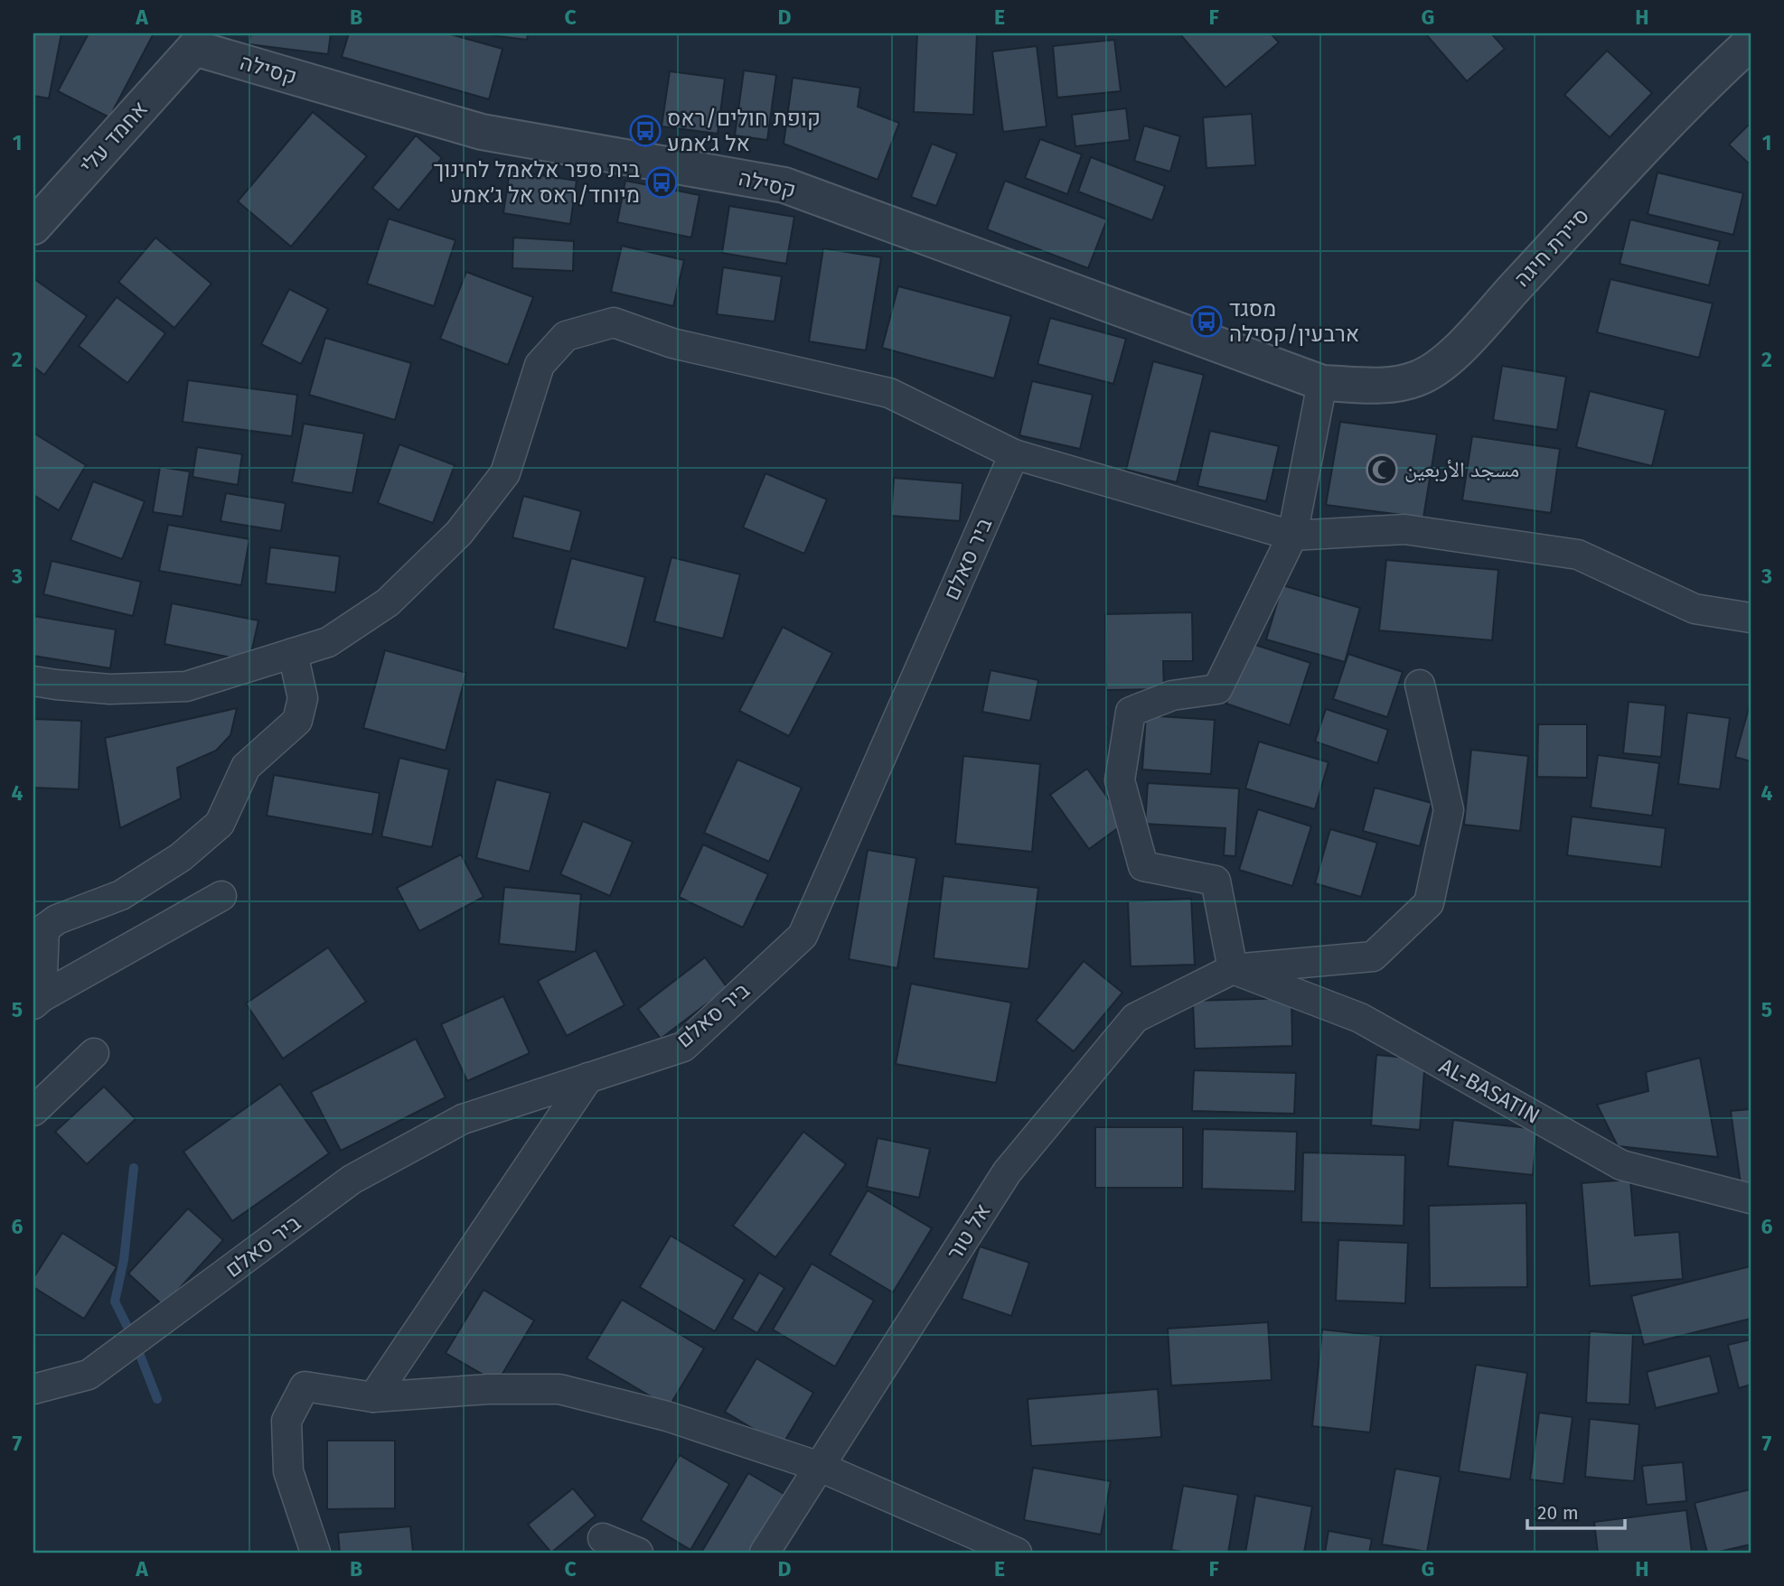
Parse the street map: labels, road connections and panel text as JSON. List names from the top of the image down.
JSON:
{
  "streets": {
    "street": [
      "קסילה",
      "אחמד עלי",
      "סיירת חיגה",
      "ביר סאלם",
      "AL-BASATIN",
      "אל טור"
    ]
  },
  "crossings": [
    ["קסילה", "אחמד עלי"],
    ["קסילה", "סיירת חיגה"],
    ["AL-BASATIN", "אל טור"]
  ],
  "places": {
    "bus stop": ["קופת חולים/ראס אל ג׳אמע", "בית ספר אלאמל לחינוך מיוחד/ראס אל ג׳אמע", "מסגד ארבעין/קסילה"],
    "mosque": ["مسجد الأربعين"]
  },
  "scale_bar": "20 m",
  "grid": {
    "columns": [
      "A",
      "B",
      "C",
      "D",
      "E",
      "F",
      "G",
      "H"
    ],
    "rows": [
      "1",
      "2",
      "3",
      "4",
      "5",
      "6",
      "7"
    ]
  }
}
